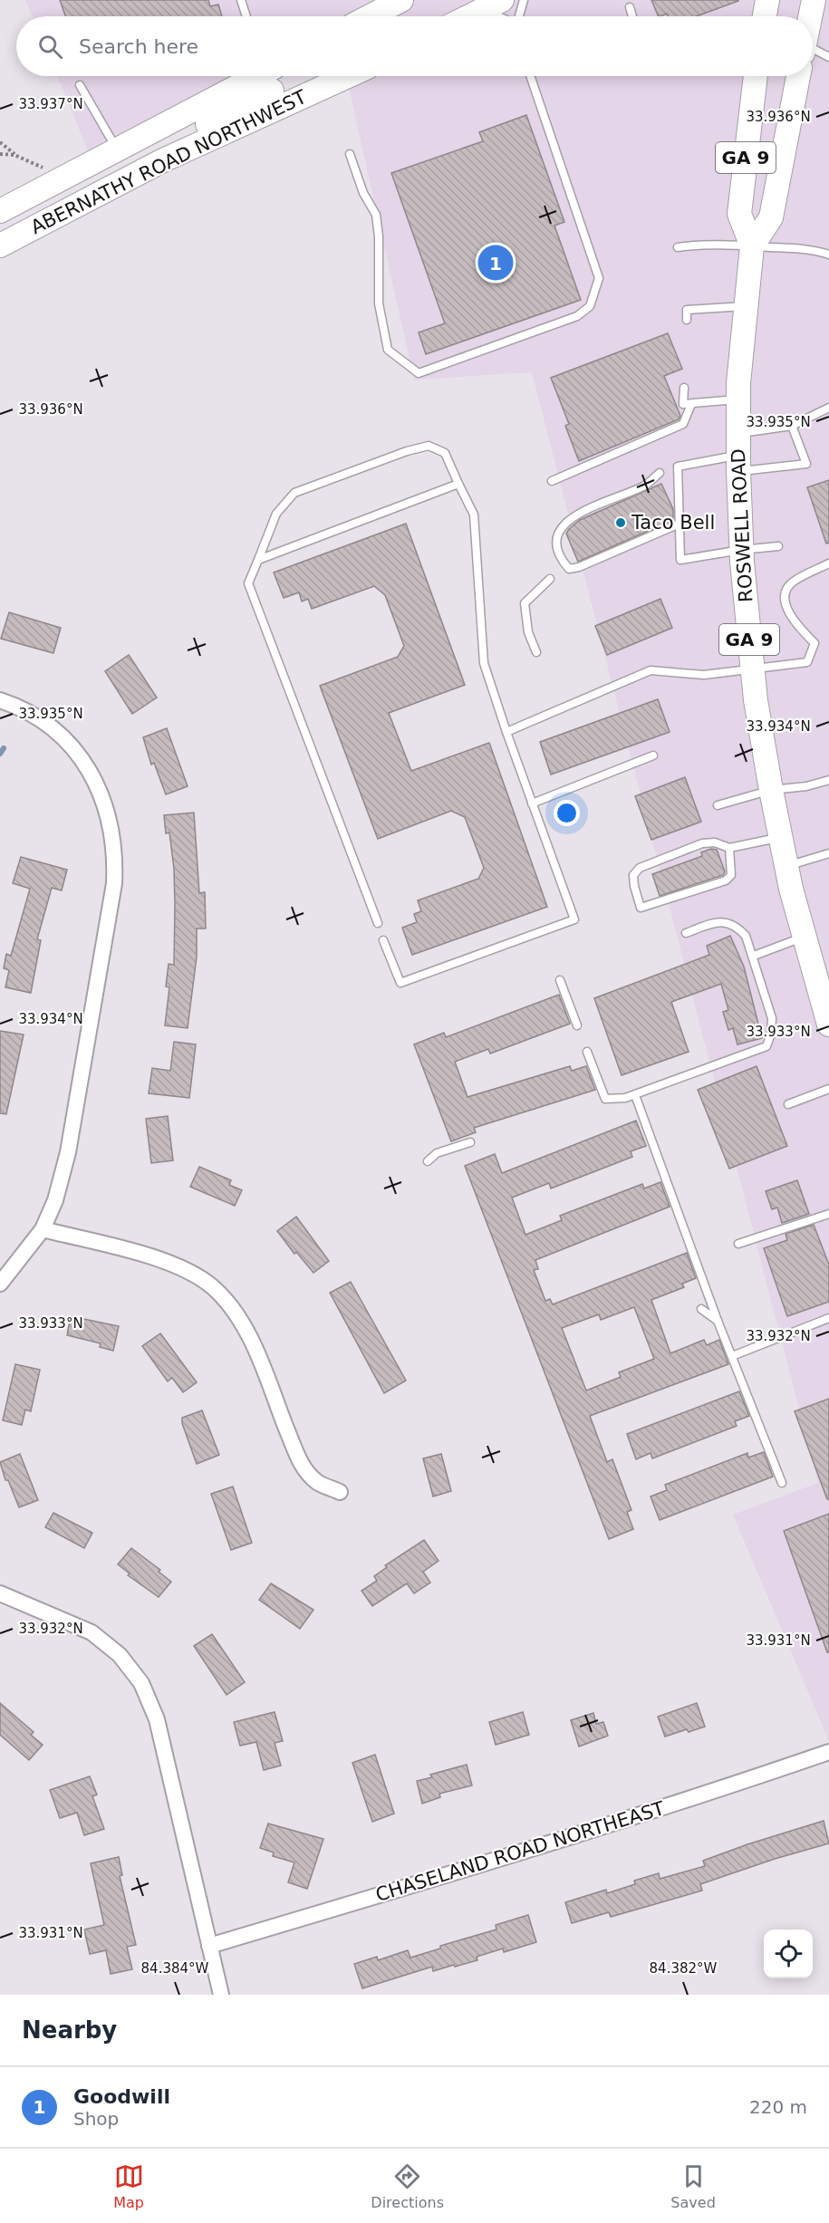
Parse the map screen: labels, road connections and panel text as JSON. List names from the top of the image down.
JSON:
{
  "streets": {
    "main road": ["GA 9", "ABERNATHY ROAD NORTHWEST", "ROSWELL ROAD"],
    "street": ["CHASELAND ROAD NORTHEAST"]
  },
  "places": ["Taco Bell"],
  "page": {
    "search": "Search here",
    "pins": "1",
    "heading": "Nearby",
    "list": [
      {
        "mark": "1",
        "name": "Goodwill",
        "note": "Shop",
        "value": "220 m"
      }
    ],
    "nav": ["Map", "Directions", "Saved"]
  },
  "coordinates": [
    "33.937°N",
    "33.936°N",
    "33.935°N",
    "33.934°N",
    "33.933°N",
    "33.932°N",
    "33.931°N",
    "84.384°W",
    "84.382°W"
  ]
}
